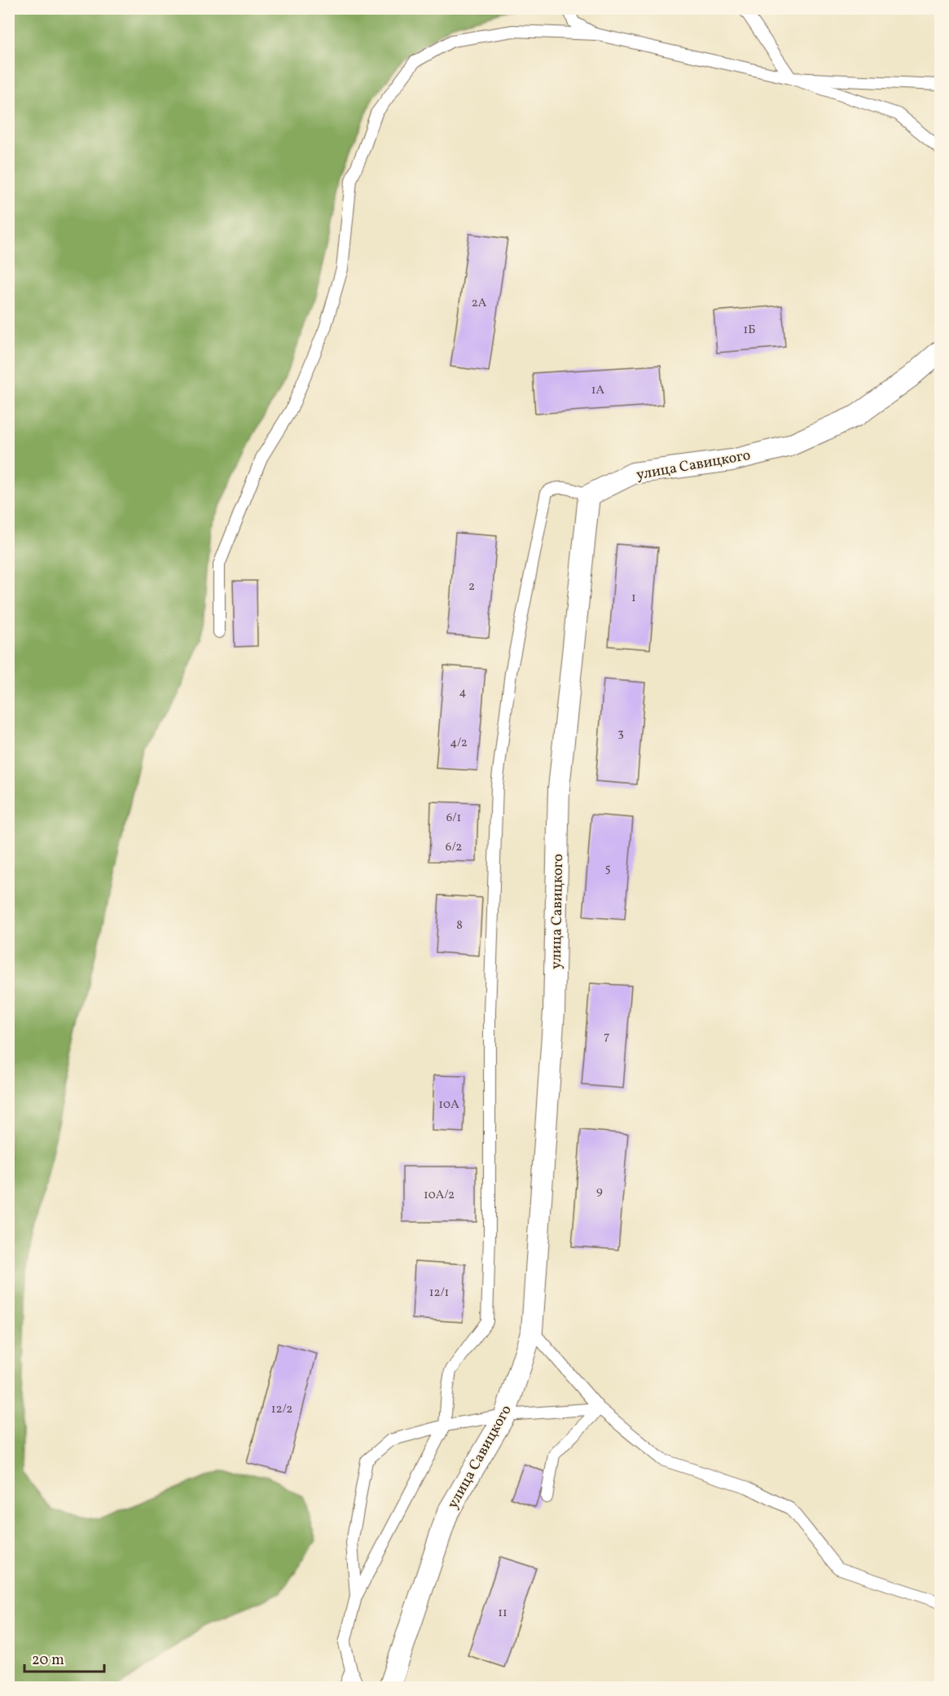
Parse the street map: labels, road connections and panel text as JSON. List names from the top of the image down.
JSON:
{
  "streets": {
    "street": ["улица Савицкого"]
  },
  "house_numbers": [
    "2А",
    "1Б",
    "1А",
    "2",
    "1",
    "4",
    "3",
    "4/2",
    "6/1",
    "6/2",
    "5",
    "8",
    "7",
    "10А",
    "9",
    "10А/2",
    "12/1",
    "12/2",
    "11"
  ],
  "scale_bar": "20 m"
}
